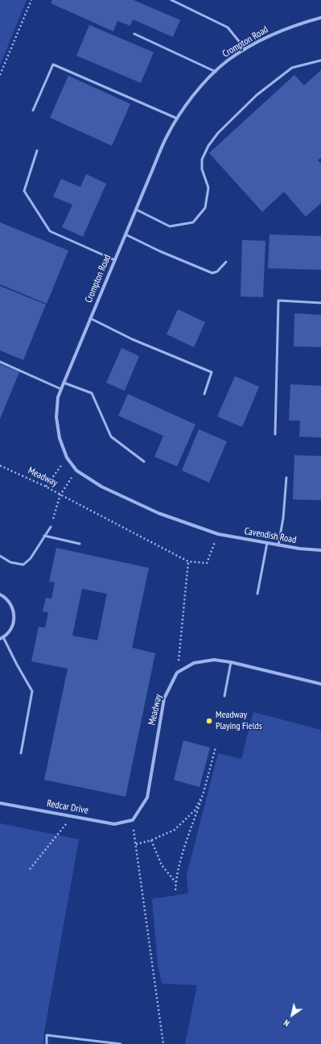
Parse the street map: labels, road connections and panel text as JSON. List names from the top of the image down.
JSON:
{
  "streets": {
    "street": [
      "Crompton Road",
      "Meadway",
      "Cavendish Road",
      "Redcar Drive"
    ]
  },
  "crossings": [
    ["Crompton Road", "Meadway"],
    ["Crompton Road", "Cavendish Road"],
    ["Meadway", "Cavendish Road"],
    ["Meadway", "Redcar Drive"]
  ],
  "places": ["Meadway Playing Fields"],
  "north": "bottom left"
}
